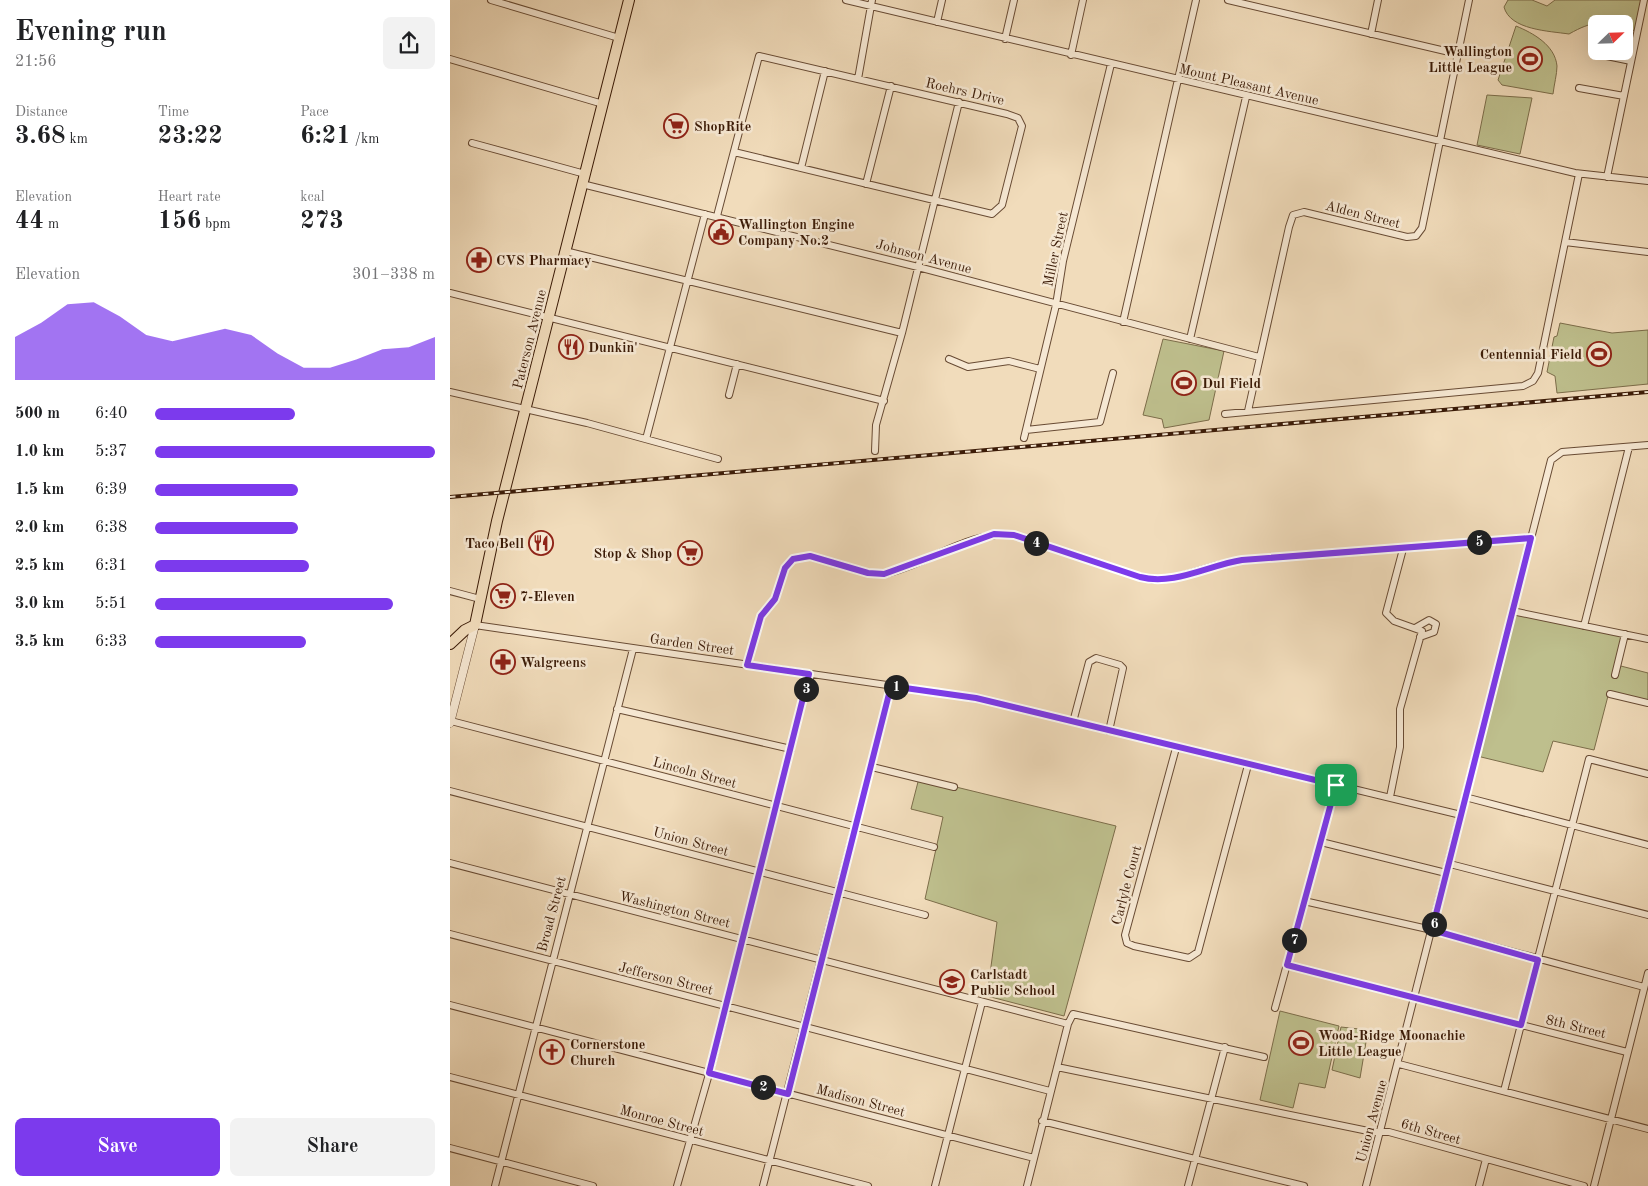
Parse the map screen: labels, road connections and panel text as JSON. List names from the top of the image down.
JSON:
{
  "streets": {
    "main road": ["Paterson Avenue"],
    "street": [
      "Mount Pleasant Avenue",
      "Roehrs Drive",
      "Alden Street",
      "Miller Street",
      "Johnson Avenue",
      "Garden Street",
      "Lincoln Street",
      "Union Street",
      "Carlyle Court",
      "Washington Street",
      "Broad Street",
      "Jefferson Street",
      "8th Street",
      "Madison Street",
      "Monroe Street",
      "Union Avenue",
      "6th Street"
    ]
  },
  "crossings": [
    ["Mount Pleasant Avenue", "Alden Street"],
    ["Mount Pleasant Avenue", "Miller Street"],
    ["Roehrs Drive", "Johnson Avenue"],
    ["Alden Street", "Johnson Avenue"],
    ["Miller Street", "Johnson Avenue"],
    ["Johnson Avenue", "Paterson Avenue"],
    ["Paterson Avenue", "Garden Street"],
    ["Garden Street", "Carlyle Court"],
    ["Garden Street", "Broad Street"],
    ["Garden Street", "Union Avenue"],
    ["Lincoln Street", "Broad Street"],
    ["Union Street", "Broad Street"],
    ["Washington Street", "Broad Street"],
    ["Broad Street", "Jefferson Street"],
    ["Broad Street", "Madison Street"],
    ["Broad Street", "Monroe Street"],
    ["8th Street", "Union Avenue"],
    ["Union Avenue", "6th Street"]
  ],
  "places": {
    "sports": [
      "Wallington Little League",
      "Centennial Field",
      "Dul Field",
      "Wood-Ridge Moonachie Little League"
    ],
    "supermarket": ["ShopRite", "Stop & Shop", "7-Eleven"],
    "public building": ["Wallington Engine Company No.2"],
    "pharmacy": ["CVS Pharmacy", "Walgreens"],
    "restaurant": ["Dunkin'", "Taco Bell"],
    "school or university": ["Carlstadt Public School"],
    "church": ["Cornerstone Church"]
  },
  "north": "top right",
  "page": {
    "heading": ["Evening run", "21:56"],
    "stats": [
      ["Distance", "3.68 km"],
      ["Time", "23:22"],
      ["Pace", "6:21 /km"],
      ["Elevation", "44 m"],
      ["Heart rate", "156 bpm"],
      ["kcal", "273"]
    ],
    "chart": ["Elevation", "301–338 m"],
    "list": [
      {
        "name": "500 m",
        "note": "6:40"
      },
      {
        "name": "1.0 km",
        "note": "5:37"
      },
      {
        "name": "1.5 km",
        "note": "6:39"
      },
      {
        "name": "2.0 km",
        "note": "6:38"
      },
      {
        "name": "2.5 km",
        "note": "6:31"
      },
      {
        "name": "3.0 km",
        "note": "5:51"
      },
      {
        "name": "3.5 km",
        "note": "6:33"
      }
    ],
    "pins": [
      "5",
      "4",
      "1",
      "3",
      "6",
      "7",
      "2"
    ],
    "buttons": ["Save", "Share"]
  }
}
